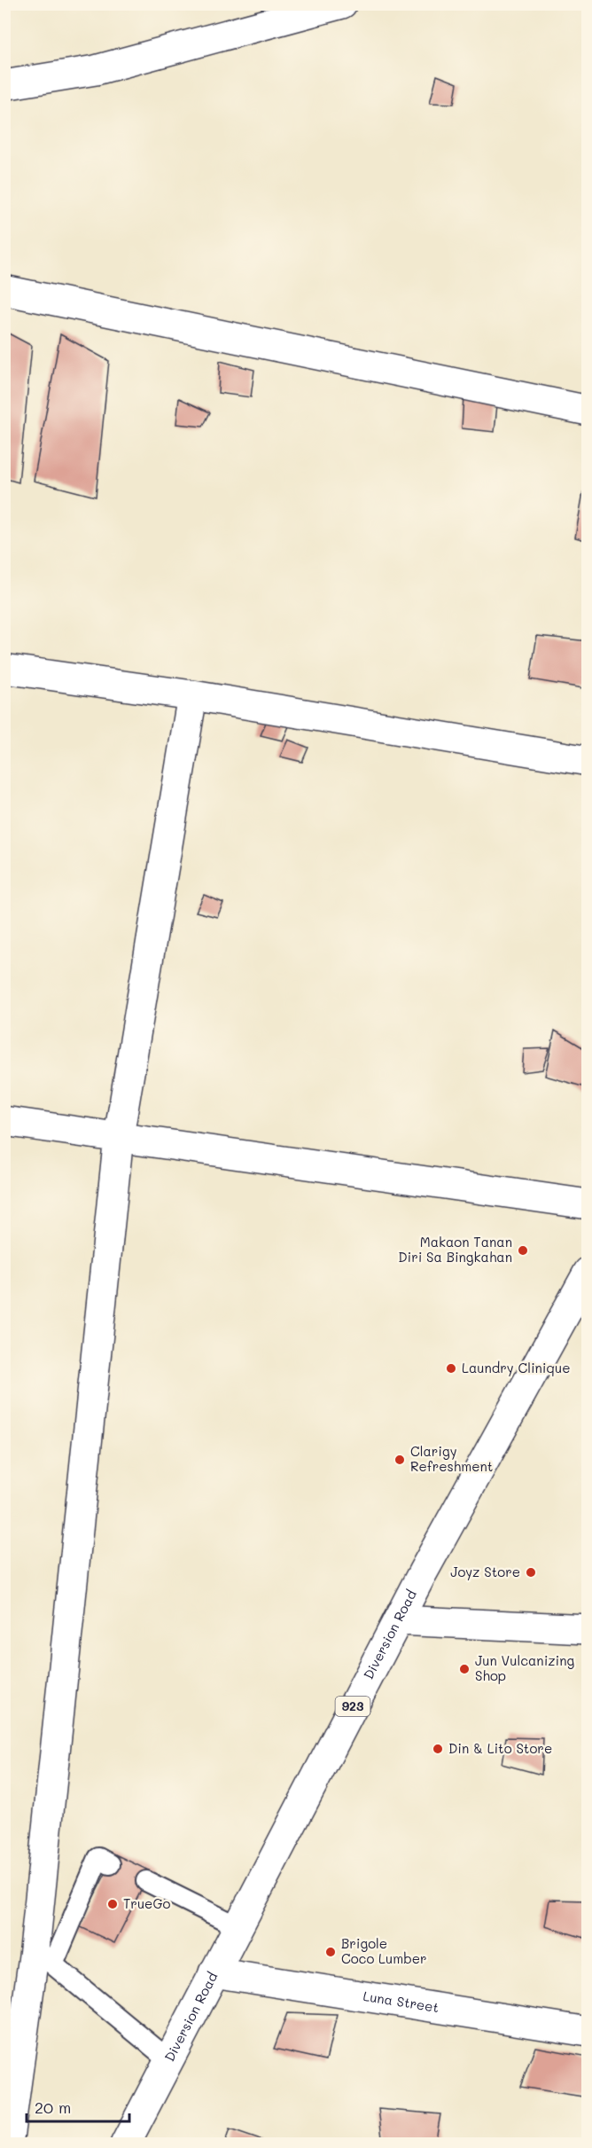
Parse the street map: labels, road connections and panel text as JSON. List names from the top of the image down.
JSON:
{
  "streets": {
    "main road": ["Diversion Road", "923", "Luna Street"]
  },
  "crossings": [
    ["Diversion Road", "Luna Street"]
  ],
  "places": [
    "Makaon Tanan Diri Sa Bingkahan",
    "Laundry Clinique",
    "Clarigy Refreshment",
    "Joyz Store",
    "Jun Vulcanizing Shop",
    "Din & Lito Store",
    "TrueGo",
    "Brigole Coco Lumber"
  ],
  "scale_bar": "20 m"
}
